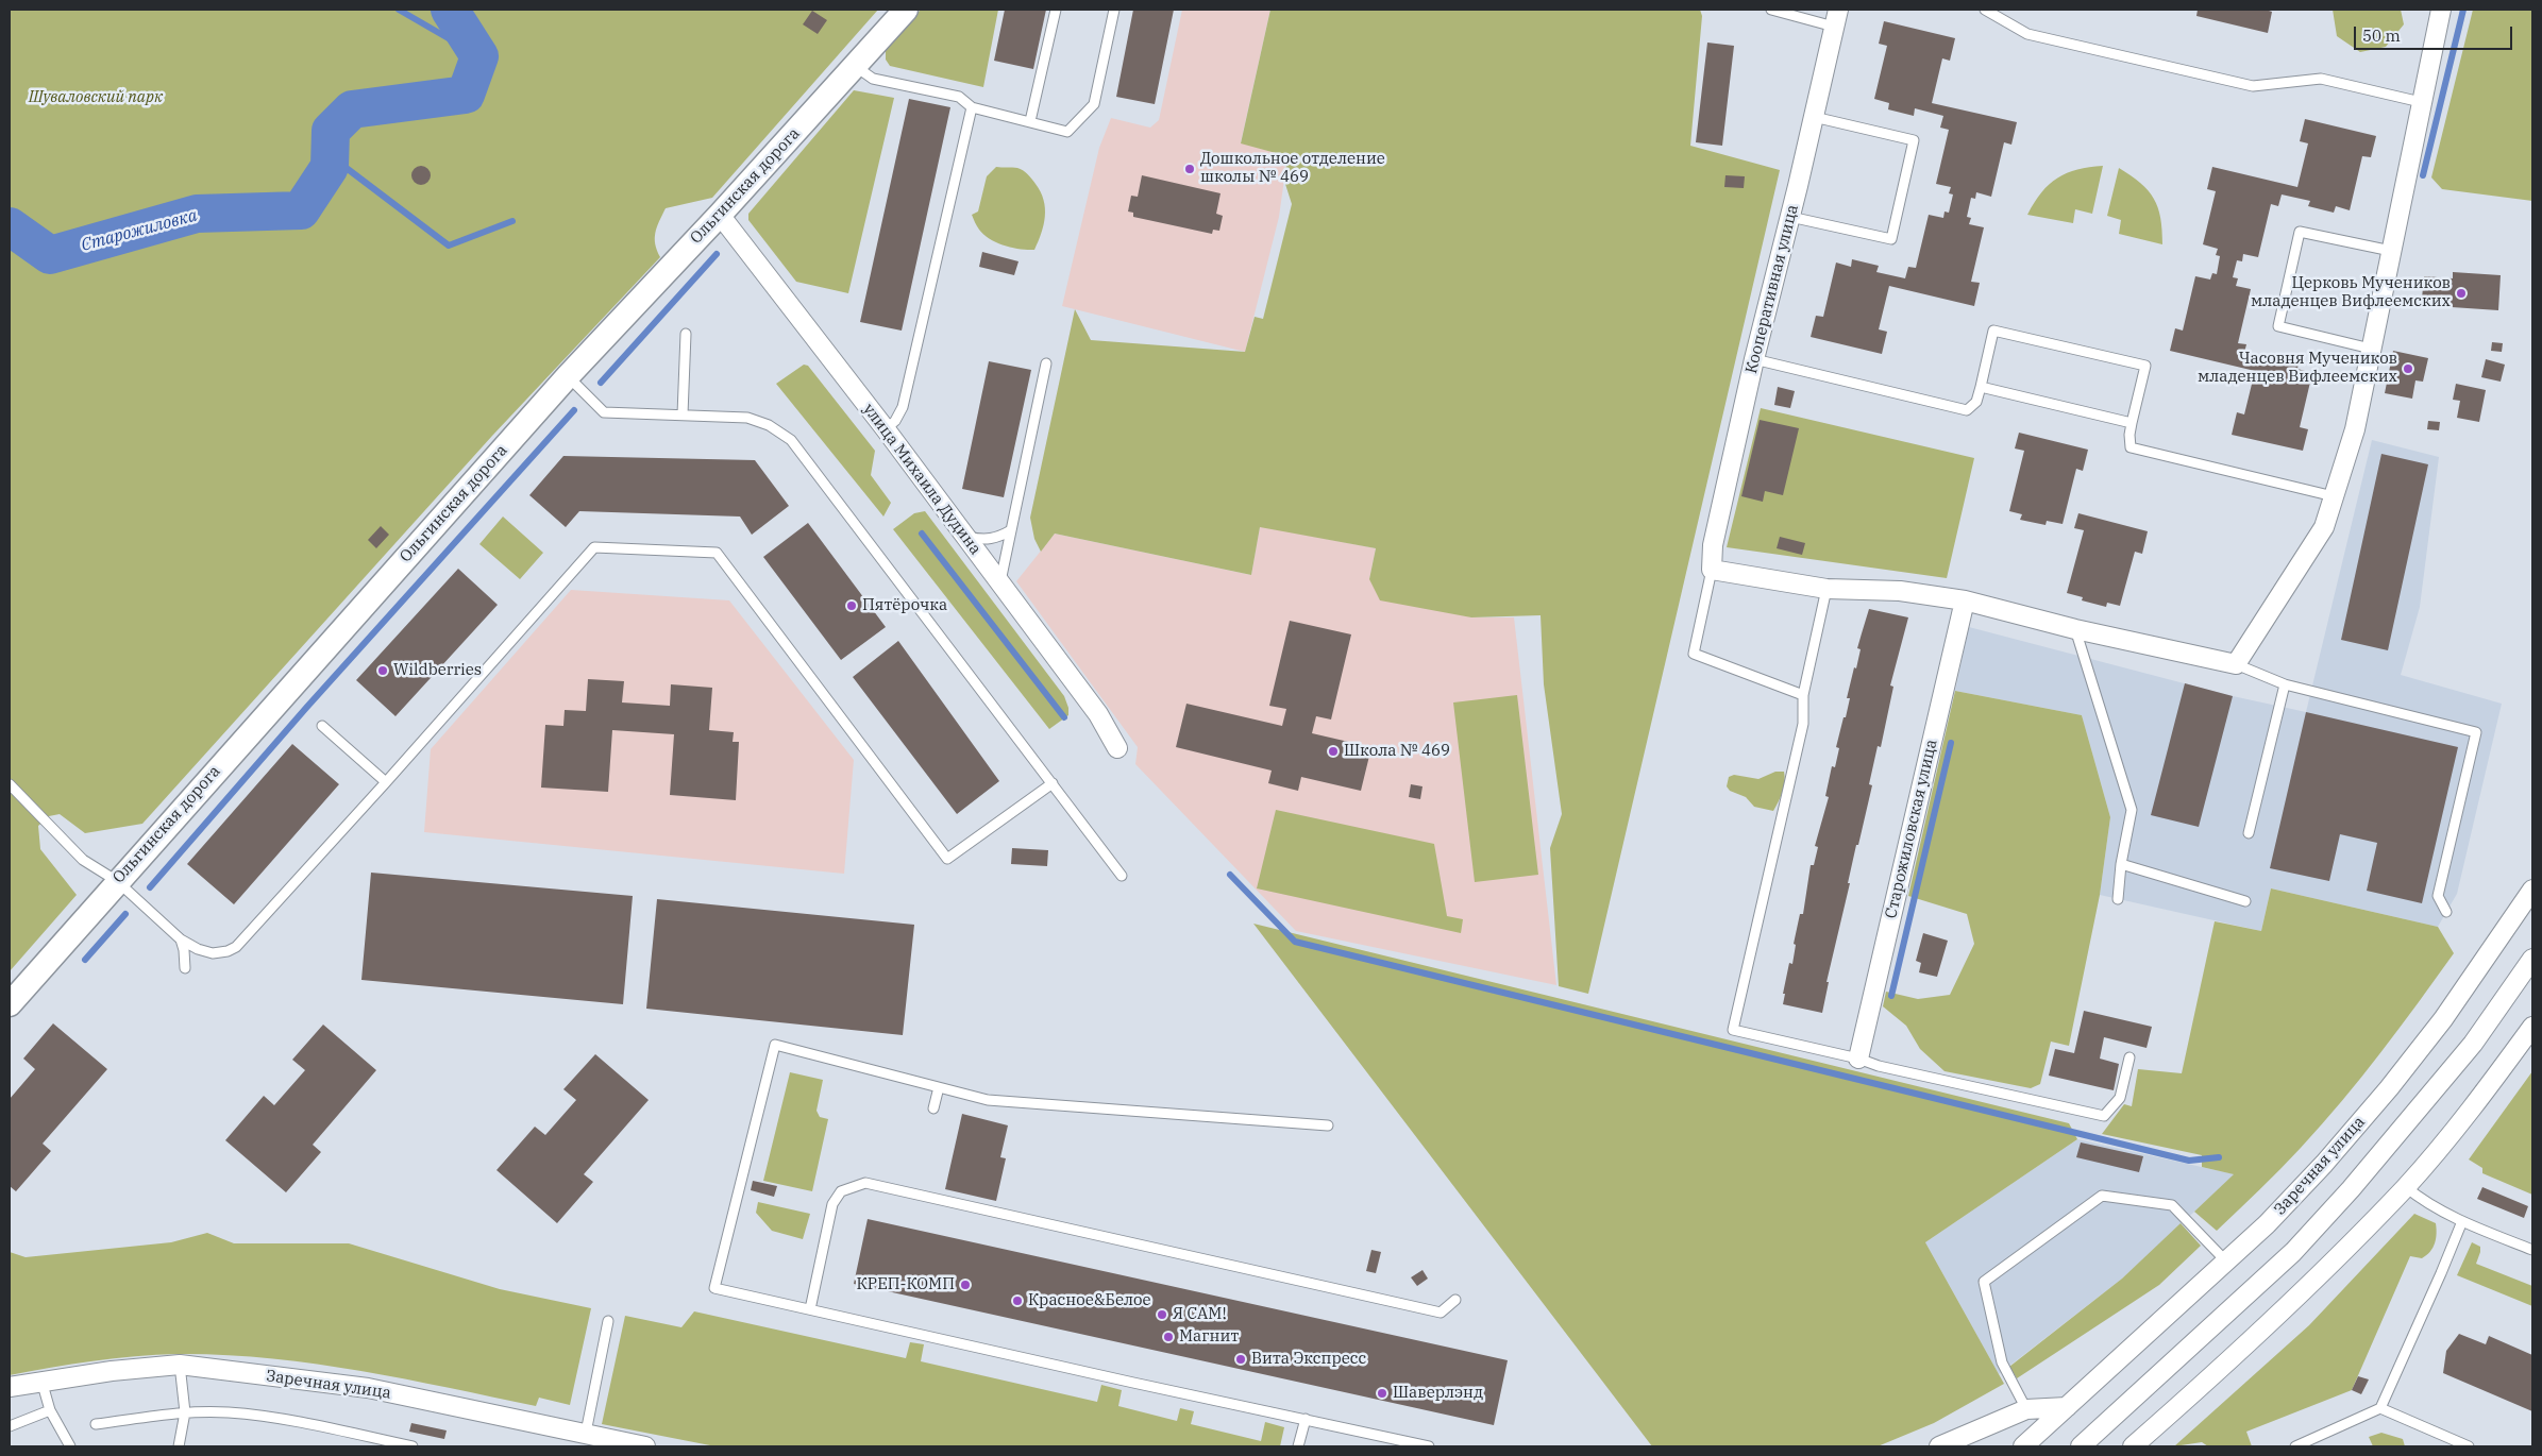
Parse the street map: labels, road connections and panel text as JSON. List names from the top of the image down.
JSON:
{
  "streets": {
    "street": [
      "Ольгинская дорога",
      "Кооперативная улица",
      "улица Михаила Дудина",
      "Старожиловская улица",
      "Заречная улица"
    ]
  },
  "crossings": [
    ["Ольгинская дорога", "улица Михаила Дудина"]
  ],
  "water": ["Старожиловка"],
  "parks": ["Шуваловский парк"],
  "places": [
    "Дошкольное отделение школы № 469",
    "Церковь Мучеников младенцев Вифлеемских",
    "Часовня Мучеников младенцев Вифлеемских",
    "Пятёрочка",
    "Wildberries",
    "Школа № 469",
    "КРЕП-КОМП",
    "Красное&Белое",
    "Я САМ!",
    "Магнит",
    "Вита Экспресс",
    "Шаверлэнд"
  ],
  "scale_bar": "50 m"
}
